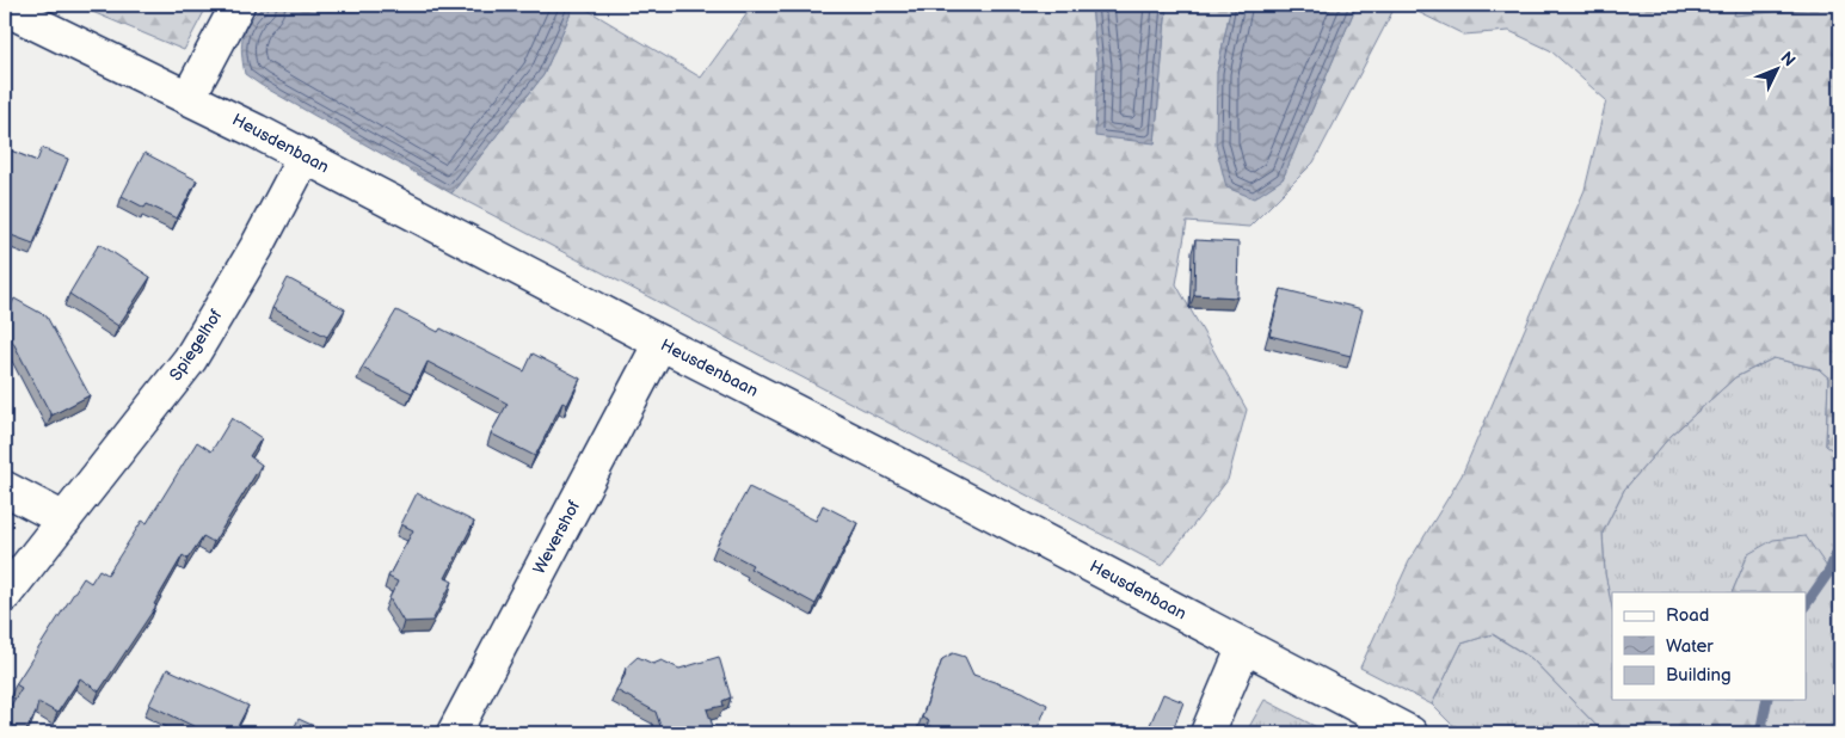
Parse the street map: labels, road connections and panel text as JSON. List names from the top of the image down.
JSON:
{
  "streets": {
    "main road": ["Heusdenbaan", "Spiegelhof", "Wevershof"]
  },
  "crossings": [
    ["Heusdenbaan", "Spiegelhof"],
    ["Heusdenbaan", "Wevershof"]
  ],
  "legend": ["Road", "Water", "Building"],
  "north": "top right"
}
